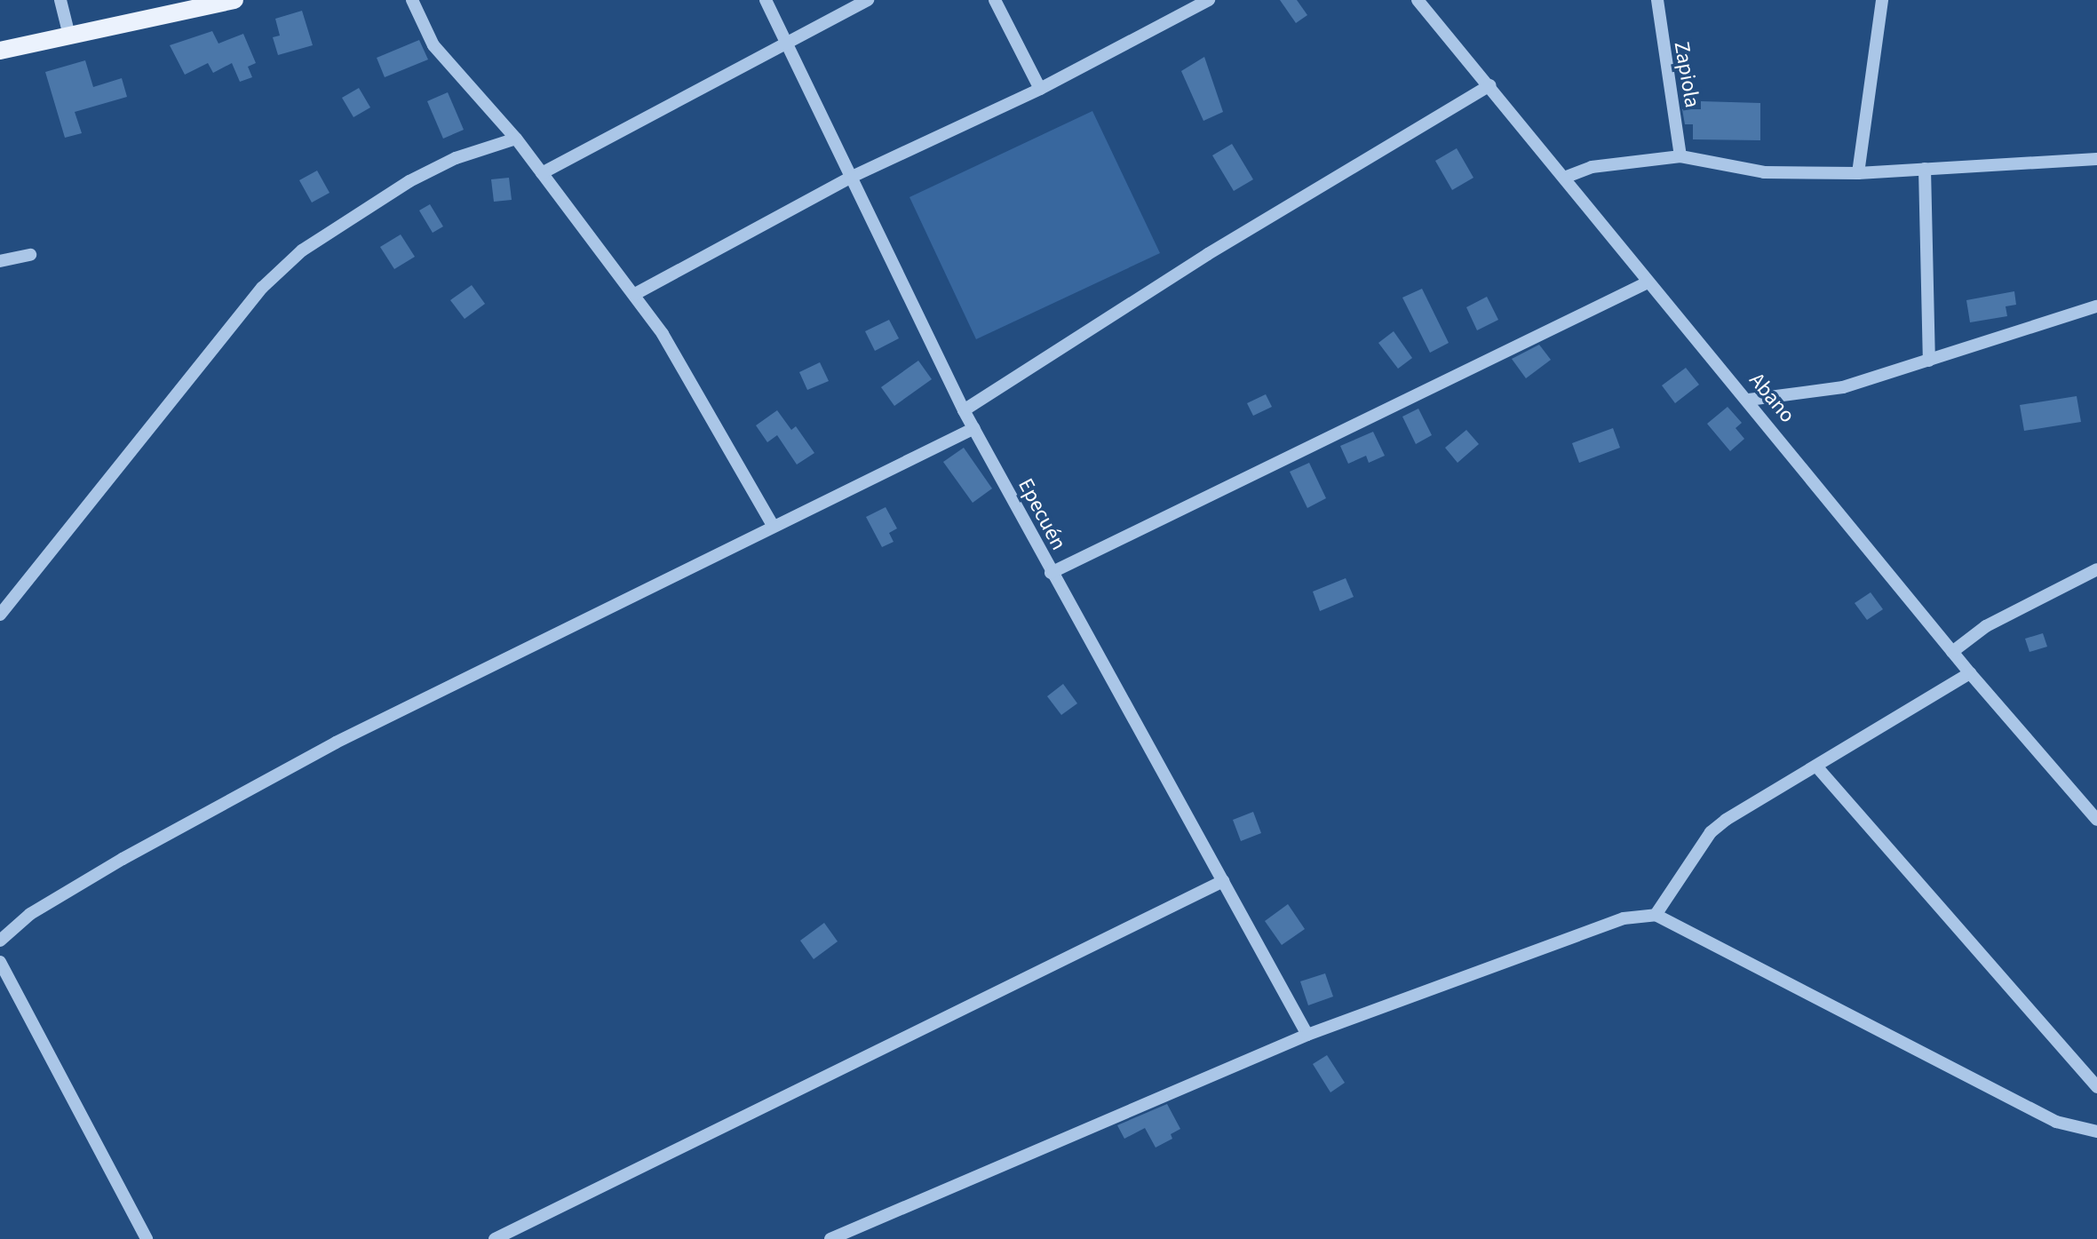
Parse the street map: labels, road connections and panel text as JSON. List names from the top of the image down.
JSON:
{
  "streets": {
    "street": ["Zapiola", "Abano", "Epecuén"]
  }
}
